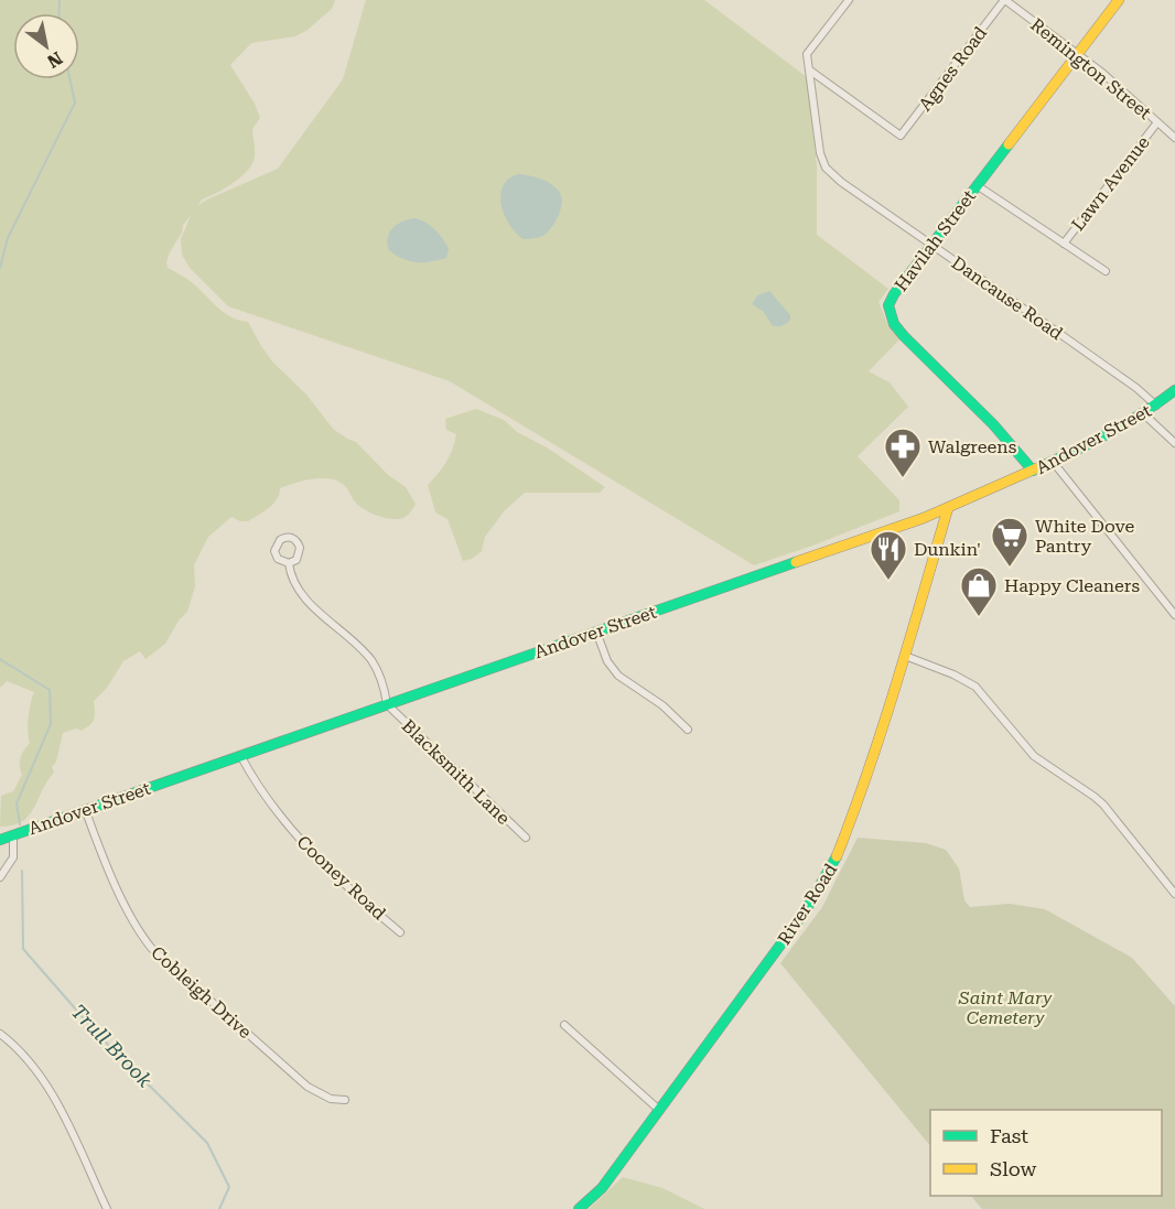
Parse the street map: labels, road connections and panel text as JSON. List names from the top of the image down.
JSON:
{
  "streets": {
    "main road": ["Havilah Street", "Andover Street", "River Road"],
    "street": [
      "Agnes Road",
      "Remington Street",
      "Lawn Avenue",
      "Dancause Road",
      "Blacksmith Lane",
      "Cooney Road",
      "Cobleigh Drive"
    ]
  },
  "crossings": [
    ["Agnes Road", "Remington Street"],
    ["Agnes Road", "Dancause Road"],
    ["Remington Street", "Lawn Avenue"],
    ["Remington Street", "Havilah Street"],
    ["Havilah Street", "Dancause Road"],
    ["Havilah Street", "Andover Street"],
    ["Dancause Road", "Andover Street"],
    ["Andover Street", "Blacksmith Lane"],
    ["Andover Street", "Cooney Road"],
    ["Andover Street", "River Road"],
    ["Andover Street", "Cobleigh Drive"]
  ],
  "water": ["Trull Brook"],
  "parks": ["Saint Mary Cemetery"],
  "places": {
    "pharmacy": ["Walgreens"],
    "supermarket": ["White Dove Pantry"],
    "restaurant": ["Dunkin'"],
    "shop": ["Happy Cleaners"]
  },
  "legend": ["Fast", "Slow"],
  "north": "bottom right"
}
